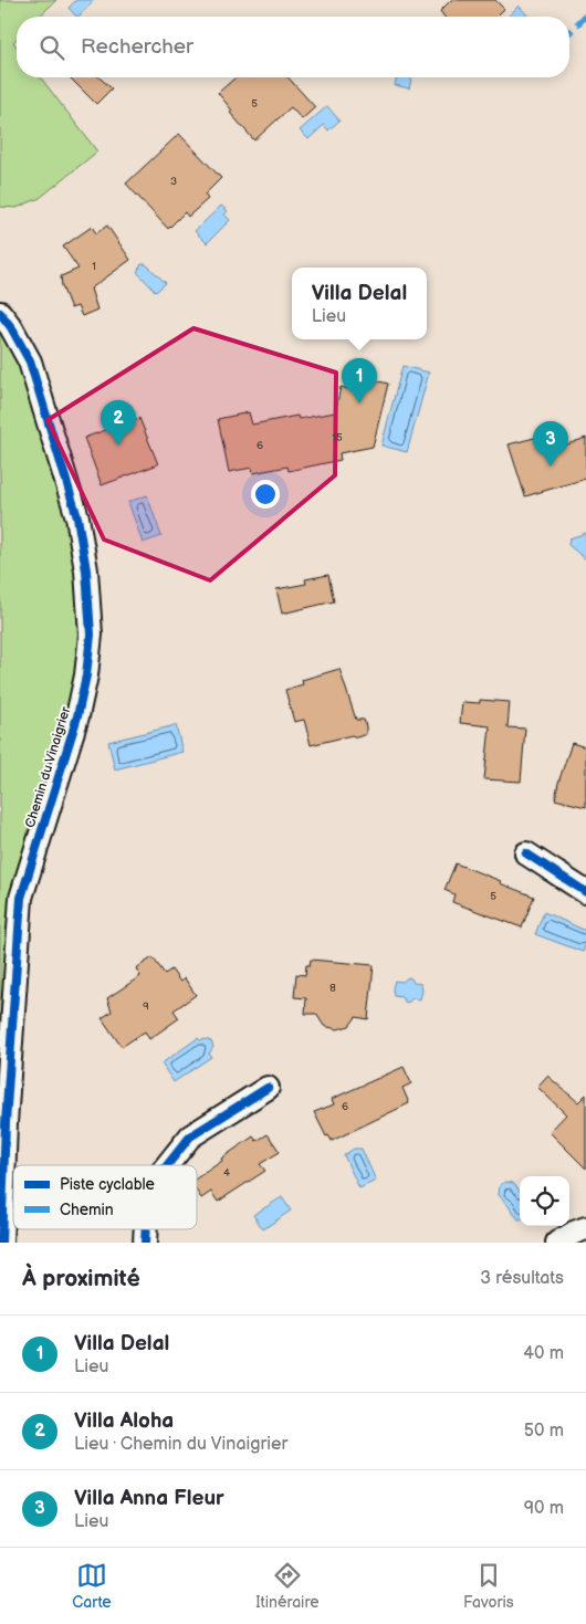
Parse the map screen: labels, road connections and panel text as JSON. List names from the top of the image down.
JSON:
{
  "streets": {
    "street": ["Chemin du Vinaigrier"]
  },
  "house_numbers": [
    "5",
    "3",
    "1",
    "15",
    "6",
    "5",
    "8",
    "9",
    "6",
    "4"
  ],
  "legend": ["Piste cyclable", "Chemin"],
  "page": {
    "search": "Rechercher",
    "popup": ["Villa Delal", "Lieu"],
    "pins": ["1", "2", "3"],
    "heading": ["À proximité", "3 résultats"],
    "list": [
      {
        "mark": "1",
        "name": "Villa Delal",
        "note": "Lieu",
        "value": "40 m"
      },
      {
        "mark": "2",
        "name": "Villa Aloha",
        "note": "Lieu · Chemin du Vinaigrier",
        "value": "50 m"
      },
      {
        "mark": "3",
        "name": "Villa Anna Fleur",
        "note": "Lieu",
        "value": "90 m"
      }
    ],
    "nav": ["Carte", "Itinéraire", "Favoris"]
  }
}
